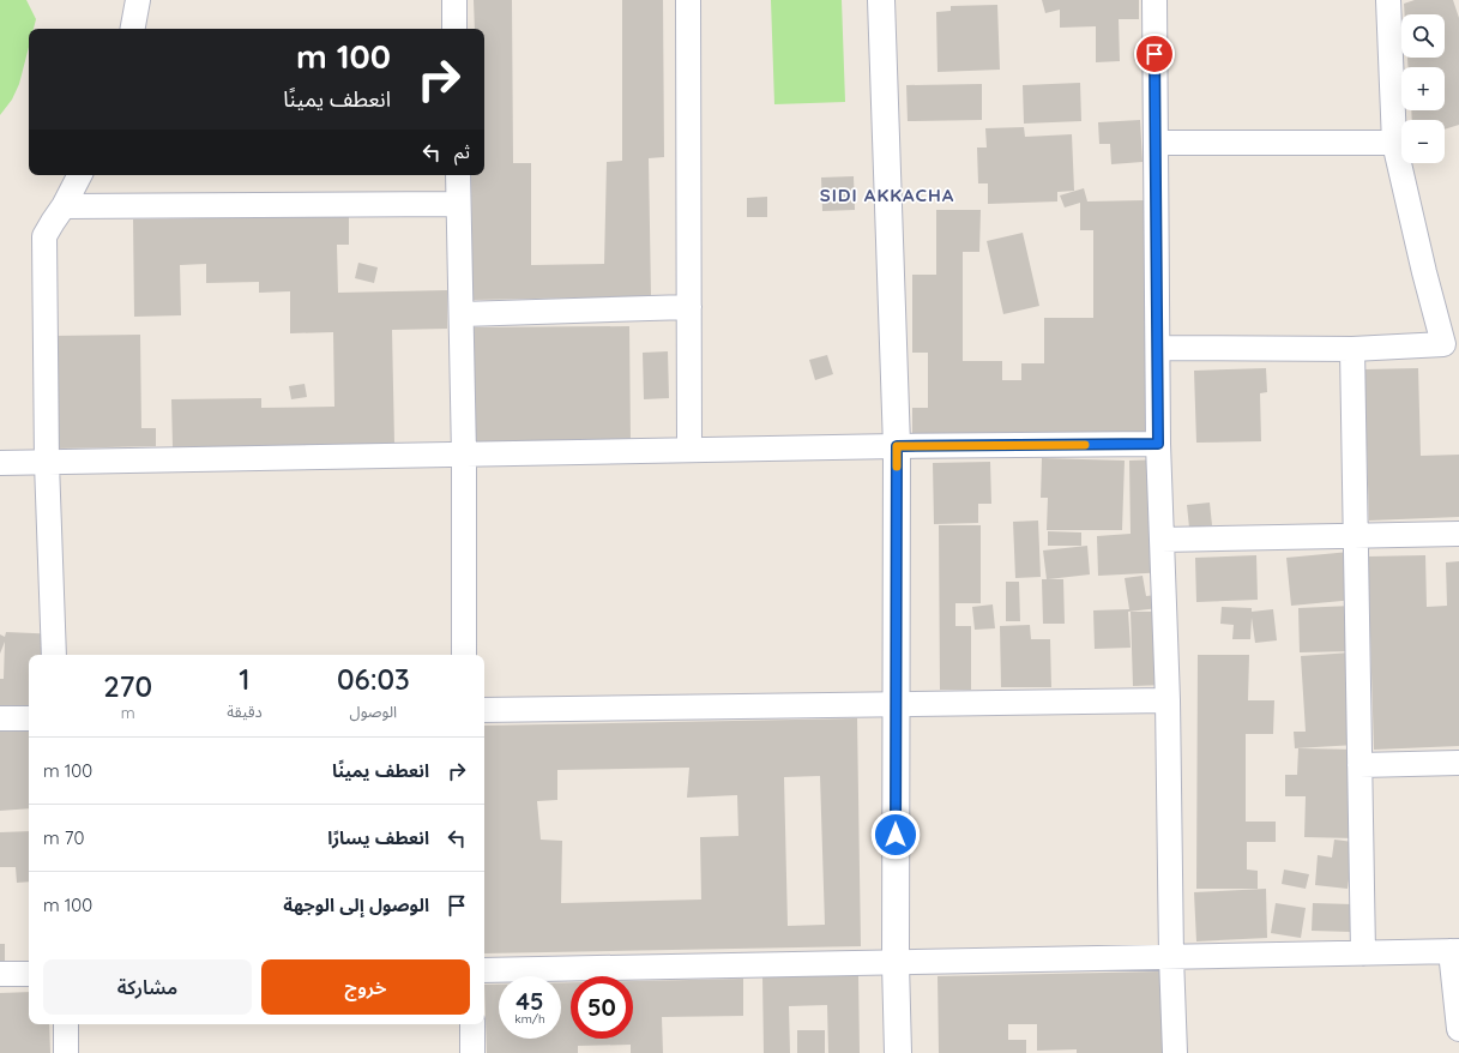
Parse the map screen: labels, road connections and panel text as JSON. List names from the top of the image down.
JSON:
{
  "districts": ["SIDI AKKACHA"],
  "page": {
    "map_buttons": ["+", "−"],
    "turn": ["100 m", "انعطف يمينًا"],
    "then": "ثم",
    "eta": [
      "06:03",
      "الوصول",
      "1",
      "دقيقة",
      "270",
      "m"
    ],
    "list": [
      {
        "name": "انعطف يمينًا",
        "value": "100 m"
      },
      {
        "name": "انعطف يسارًا",
        "value": "70 m"
      },
      {
        "name": "الوصول إلى الوجهة",
        "value": "100 m"
      }
    ],
    "buttons": ["خروج", "مشاركة"],
    "speed": "45 km/h",
    "limit": "50"
  }
}
